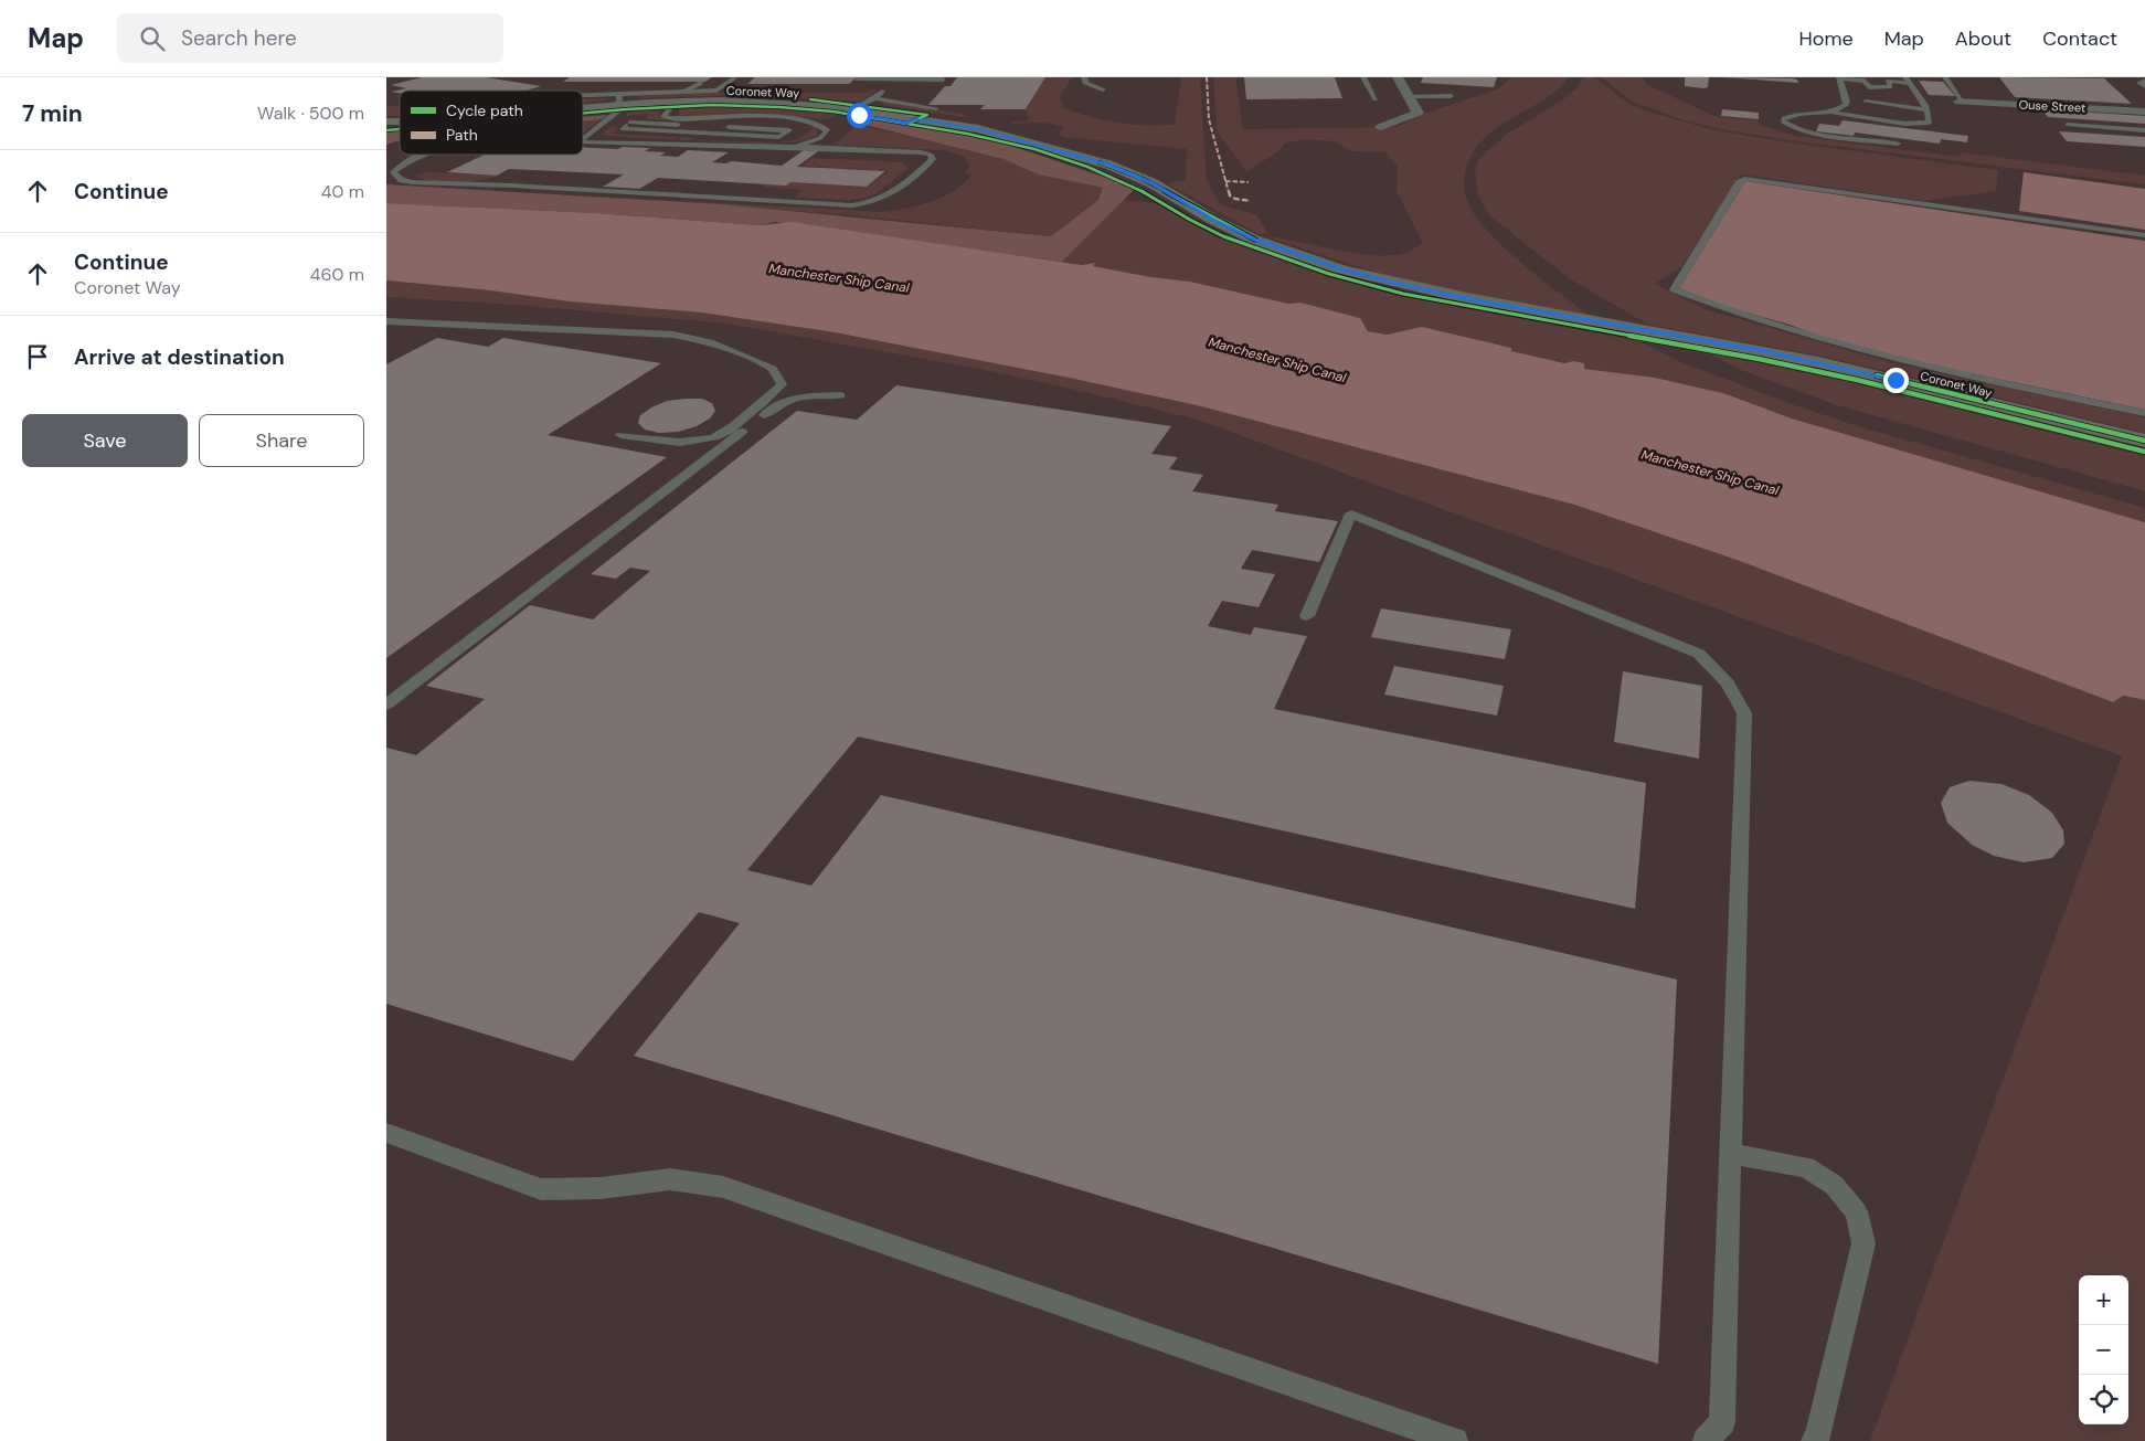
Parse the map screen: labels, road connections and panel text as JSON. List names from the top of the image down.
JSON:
{
  "streets": {
    "street": ["Coronet Way", "Ouse Street"]
  },
  "water": ["Manchester Ship Canal"],
  "legend": ["Cycle path", "Path"],
  "page": {
    "header": "Map",
    "search": "Search here",
    "nav": [
      "Home",
      "Map",
      "About",
      "Contact"
    ],
    "heading": ["7 min", "Walk · 500 m"],
    "list": [
      ["Continue", "40 m"],
      ["Continue", "Coronet Way", "460 m"],
      "Arrive at destination"
    ],
    "buttons": ["Save", "Share"],
    "map_buttons": ["+", "−"]
  }
}
